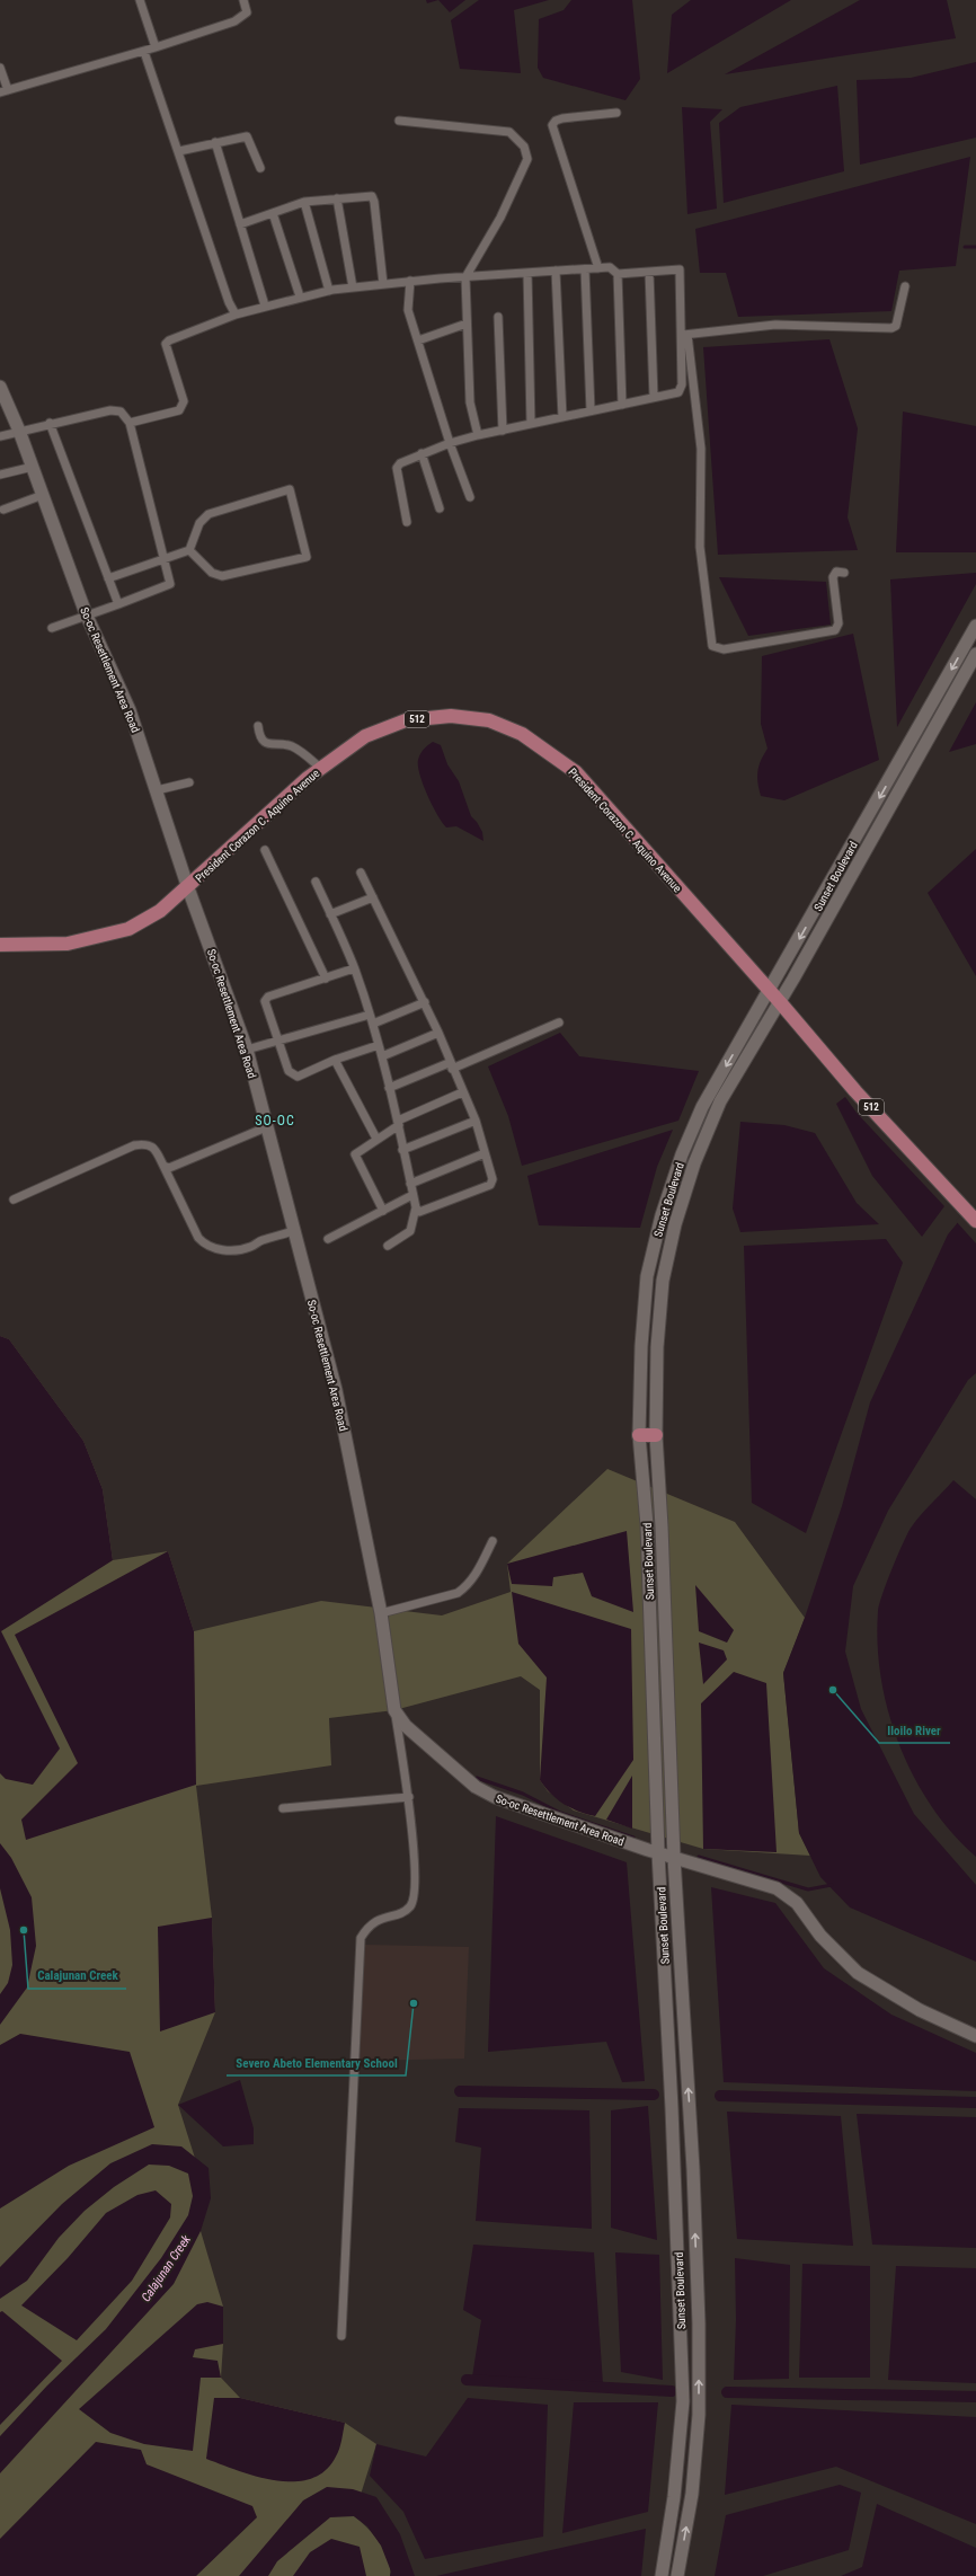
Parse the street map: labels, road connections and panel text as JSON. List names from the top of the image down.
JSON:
{
  "streets": {
    "main road": [
      "So-oc Resettlement Area Road",
      "512",
      "President Corazon C. Aquino Avenue",
      "Sunset Boulevard"
    ]
  },
  "crossings": [
    ["So-oc Resettlement Area Road", "President Corazon C. Aquino Avenue"],
    ["So-oc Resettlement Area Road", "Sunset Boulevard"],
    ["President Corazon C. Aquino Avenue", "Sunset Boulevard"]
  ],
  "districts": ["SO-OC"],
  "water": ["Calajunan Creek"],
  "places": ["Iloilo River", "Calajunan Creek", "Severo Abeto Elementary School"]
}
